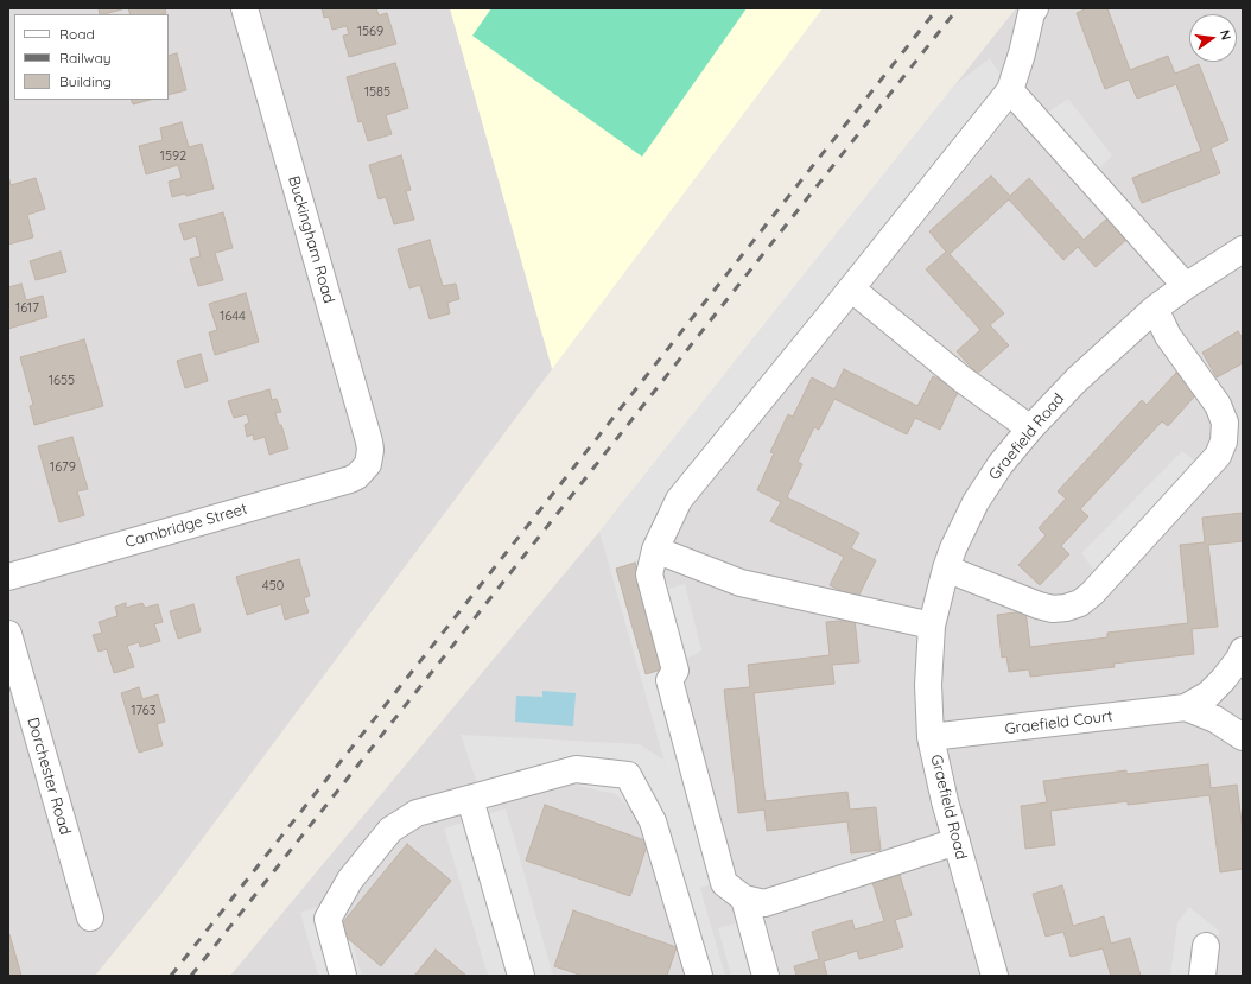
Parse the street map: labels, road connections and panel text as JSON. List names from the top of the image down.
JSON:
{
  "streets": {
    "street": [
      "Buckingham Road",
      "Graefield Road",
      "Cambridge Street",
      "Graefield Court",
      "Dorchester Road"
    ]
  },
  "crossings": [
    ["Buckingham Road", "Cambridge Street"],
    ["Graefield Road", "Graefield Court"]
  ],
  "house_numbers": [
    "1569",
    "1585",
    "1592",
    "1617",
    "1644",
    "1655",
    "1679",
    "450",
    "1763"
  ],
  "legend": ["Road", "Railway", "Building"],
  "north": "right"
}
